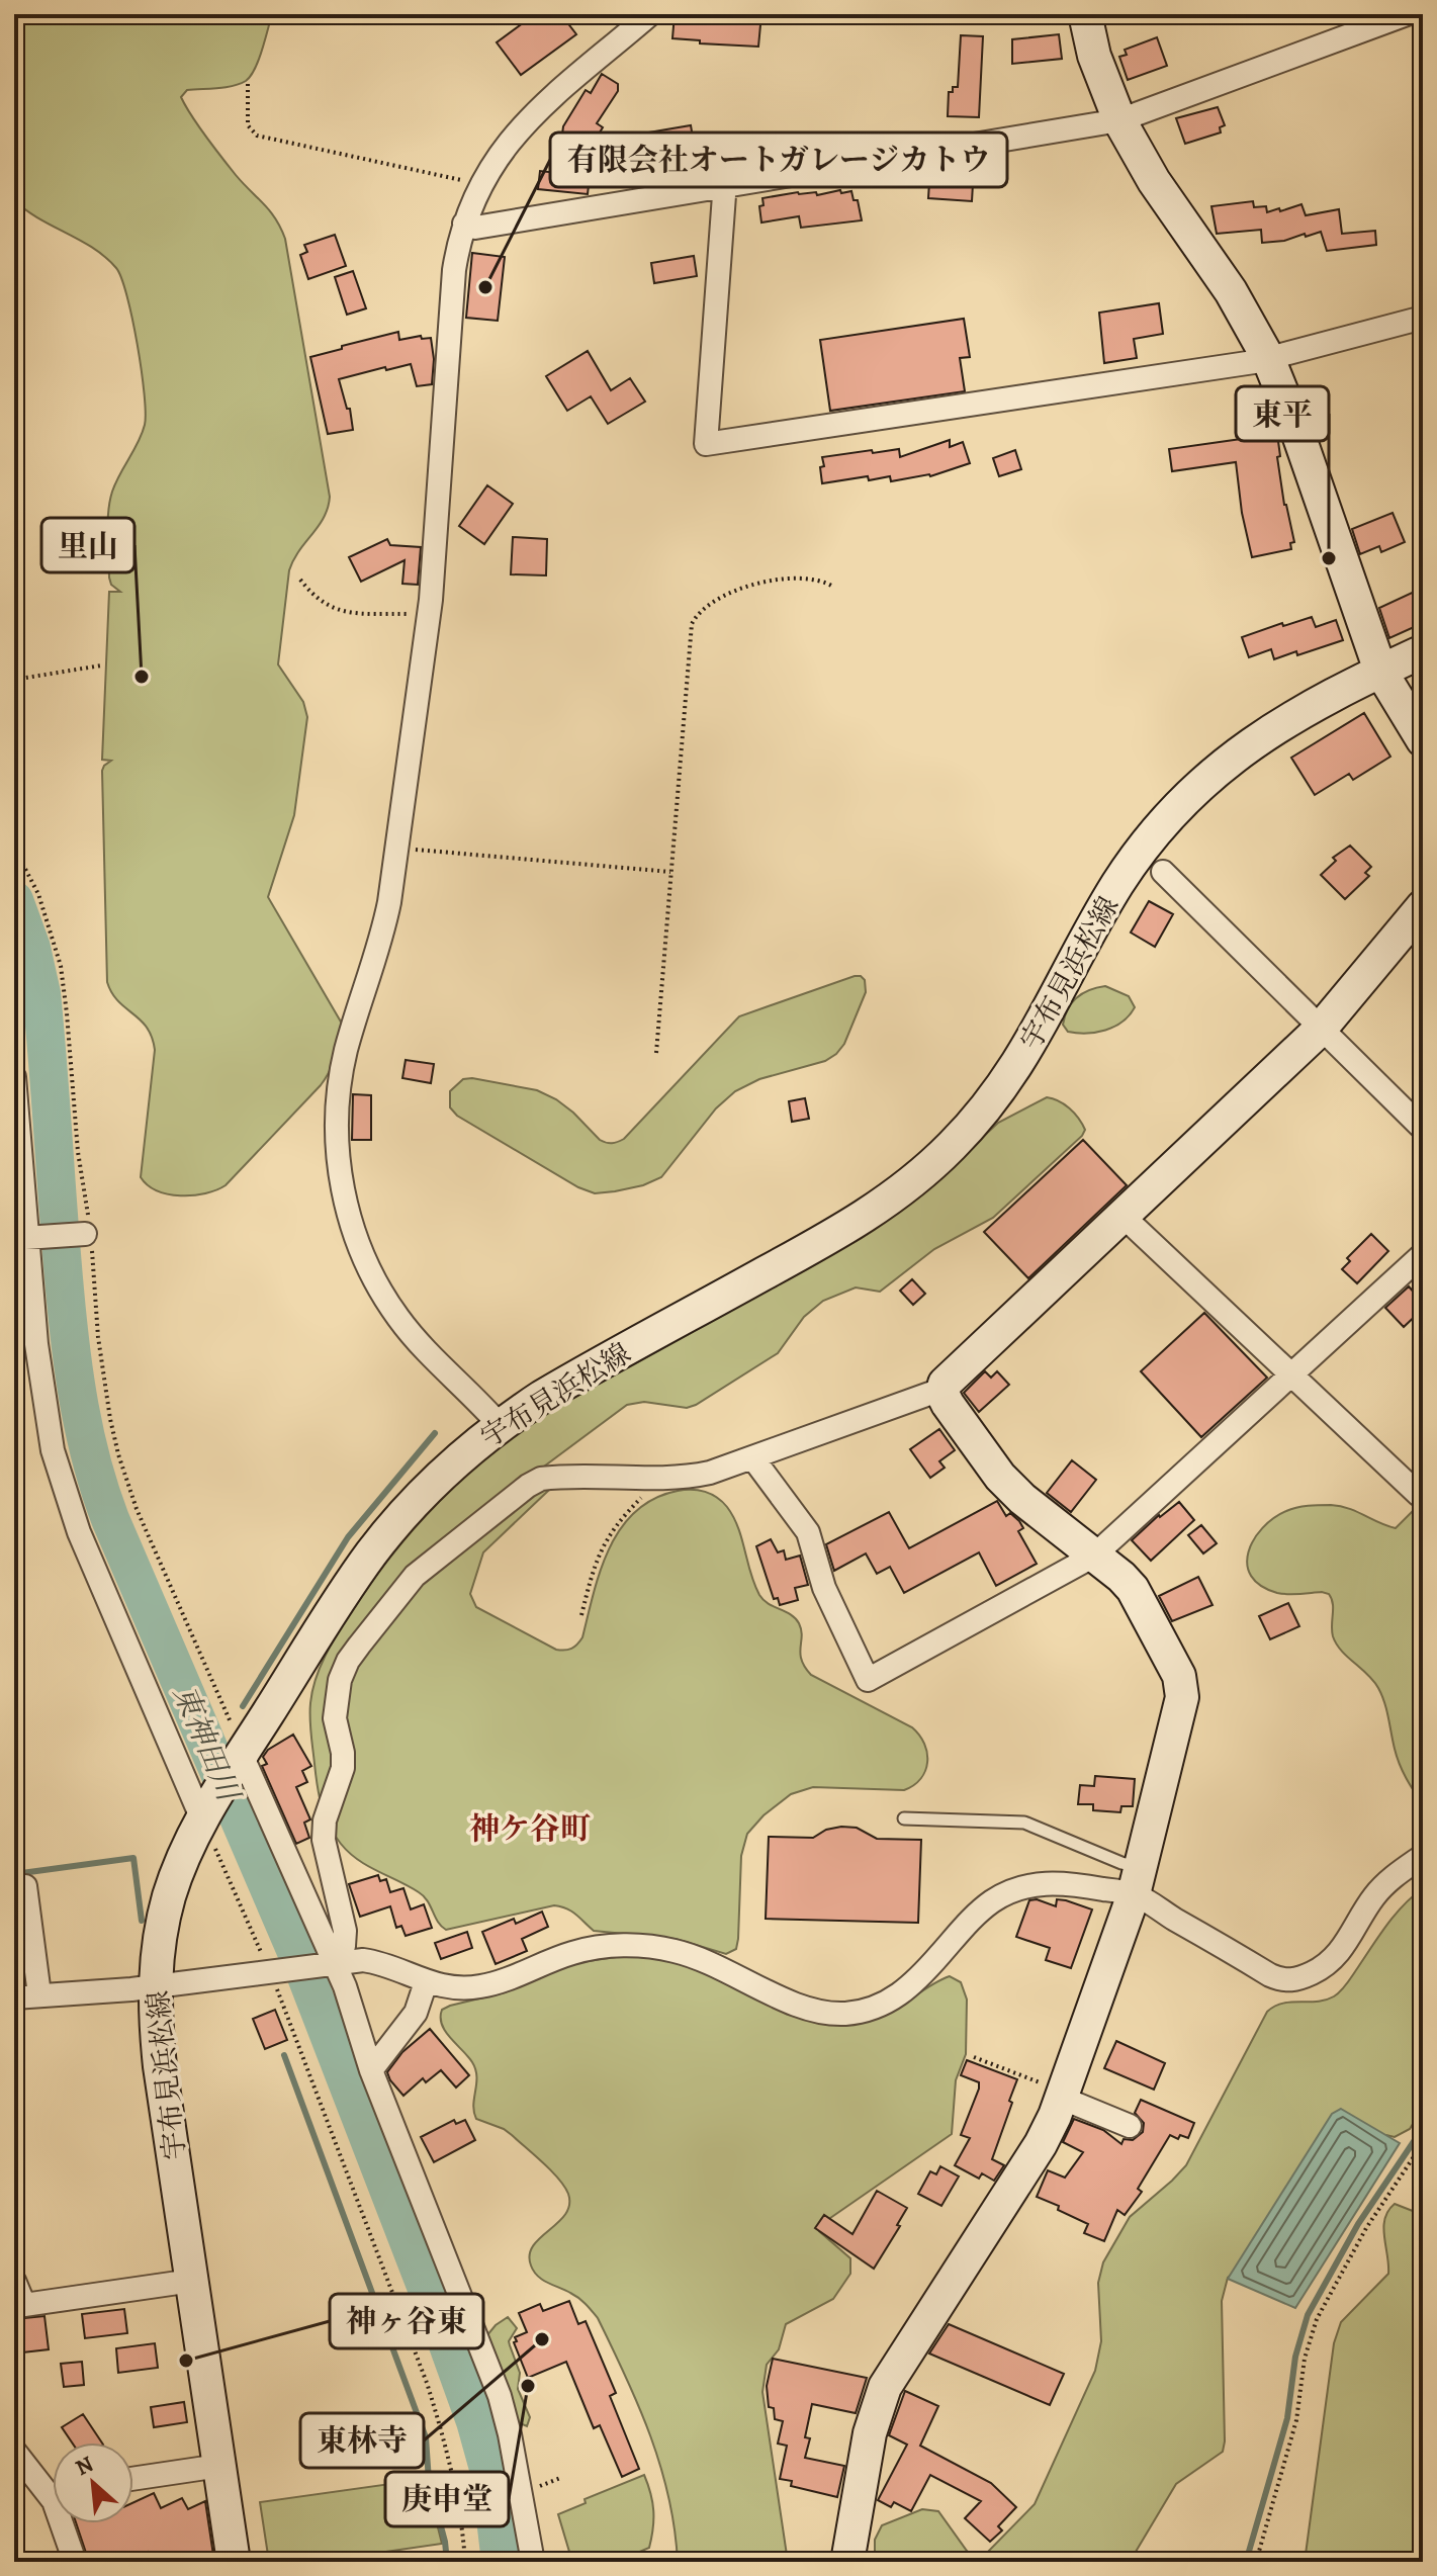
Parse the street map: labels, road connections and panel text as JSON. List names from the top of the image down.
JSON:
{
  "streets": {
    "street": ["宇布見浜松線"]
  },
  "districts": ["神ケ谷町"],
  "water": ["東神田川"],
  "places": [
    "有限会社オートガレージカトウ",
    "東平",
    "里山",
    "東林寺",
    "神ヶ谷東",
    "庚申堂"
  ],
  "north": "top left"
}
